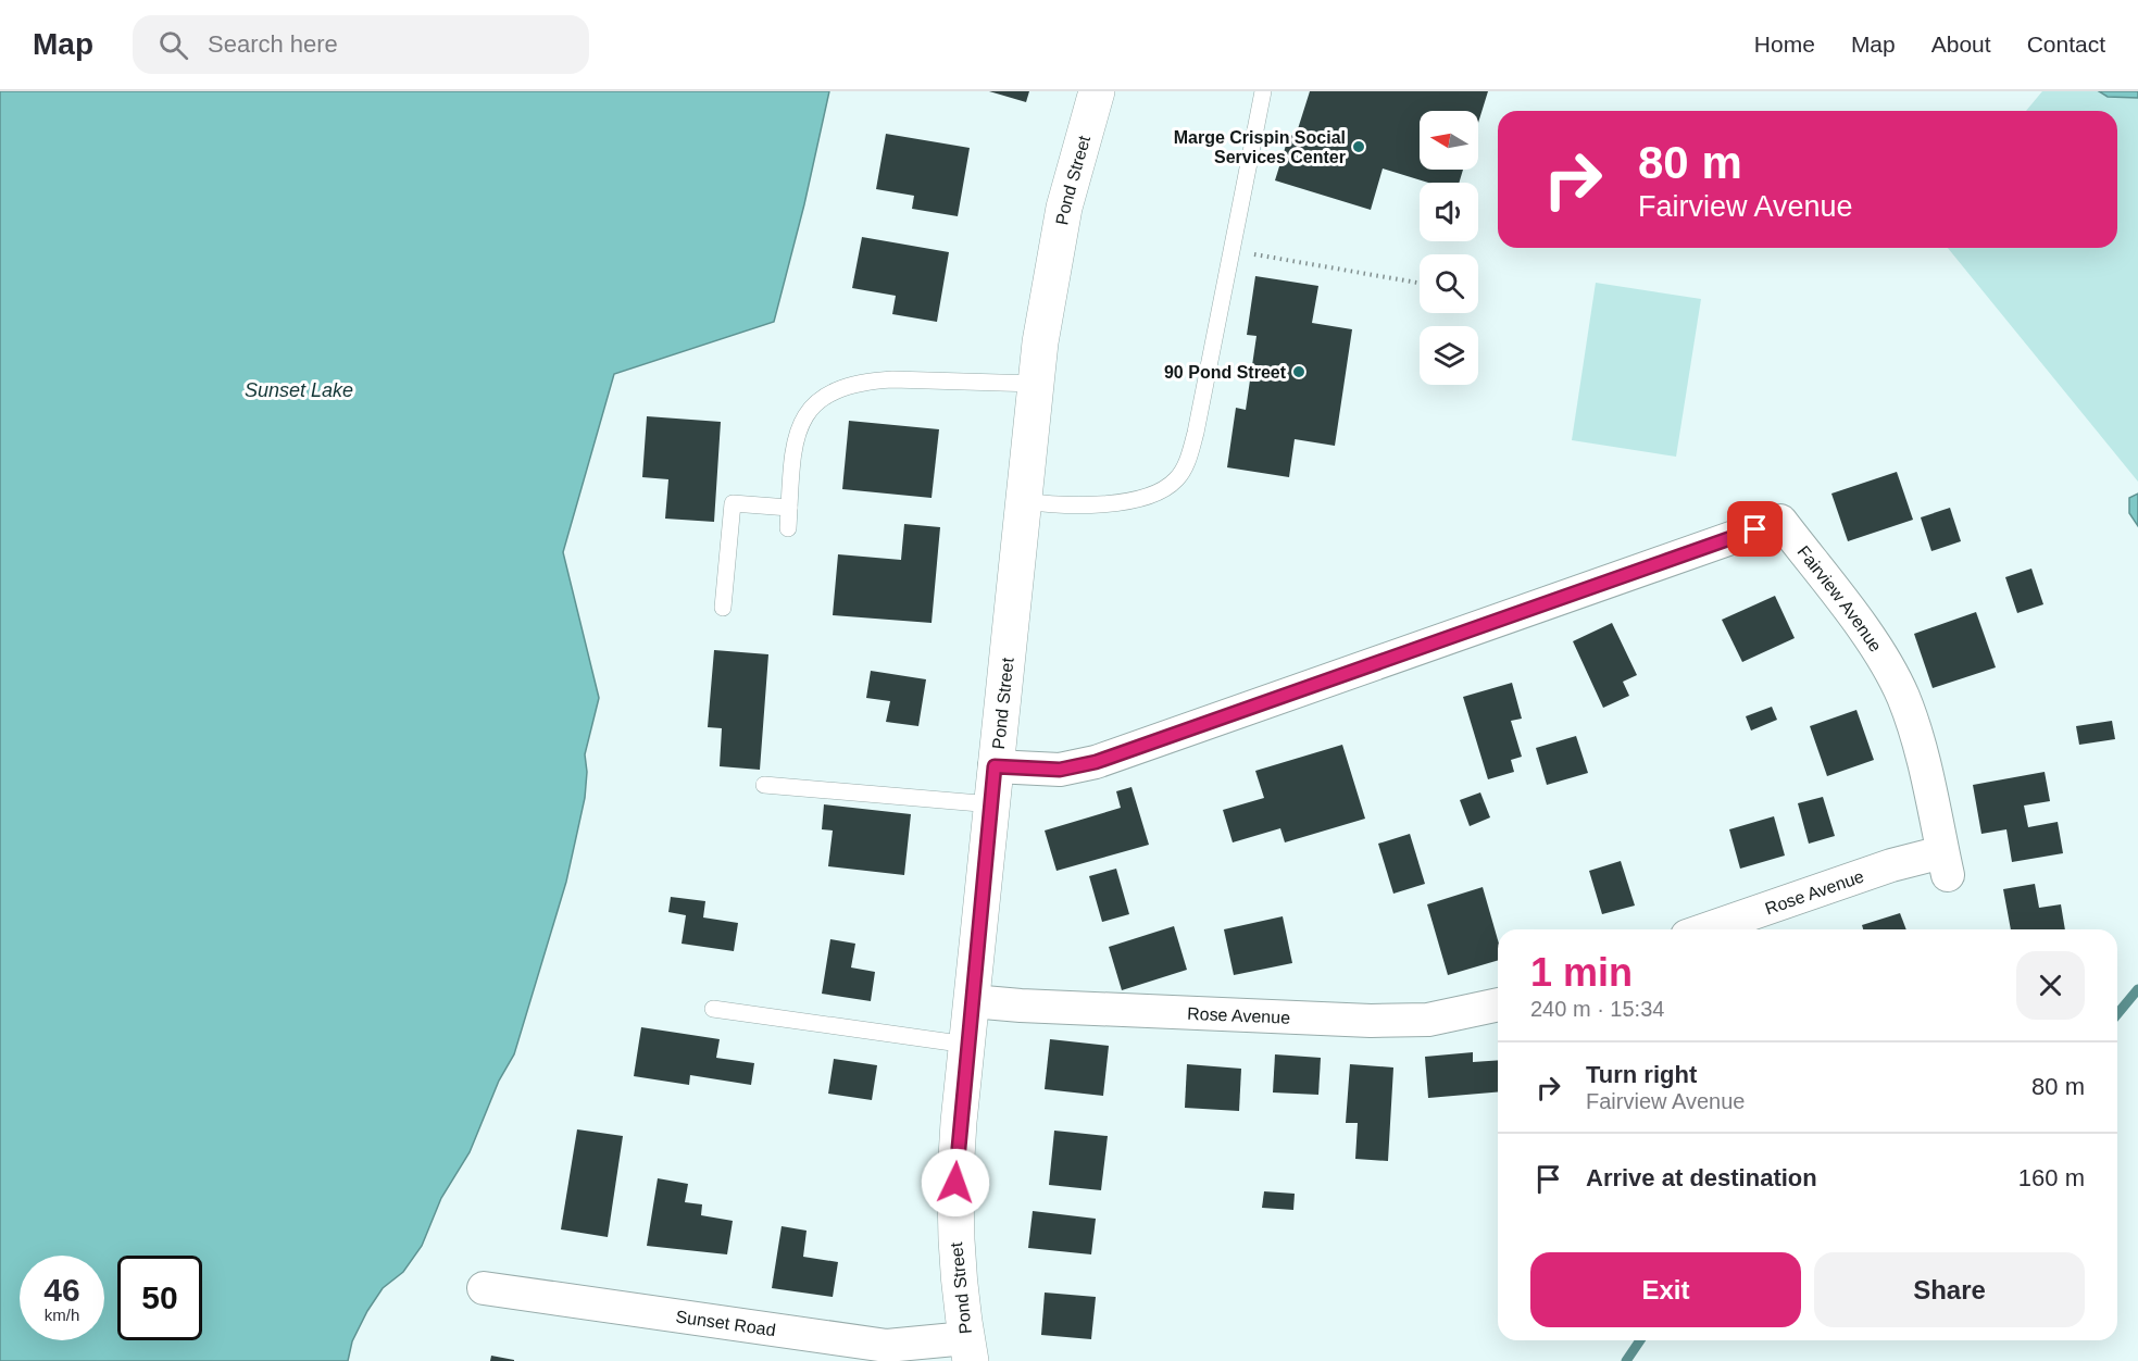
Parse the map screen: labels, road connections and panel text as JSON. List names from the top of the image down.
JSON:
{
  "streets": {
    "main road": ["Pond Street"],
    "street": ["Fairview Avenue", "Rose Avenue", "Sunset Road"]
  },
  "crossings": [
    ["Pond Street", "Fairview Avenue"],
    ["Pond Street", "Rose Avenue"],
    ["Pond Street", "Sunset Road"],
    ["Fairview Avenue", "Rose Avenue"]
  ],
  "water": ["Sunset Lake"],
  "places": ["Marge Crispin Social Services Center", "90 Pond Street"],
  "north": "left",
  "page": {
    "header": "Map",
    "search": "Search here",
    "nav": [
      "Home",
      "Map",
      "About",
      "Contact"
    ],
    "turn": ["80 m", "Fairview Avenue"],
    "heading": ["1 min", "240 m · 15:34"],
    "list": [
      {
        "name": "Turn right",
        "note": "Fairview Avenue",
        "value": "80 m"
      },
      {
        "name": "Arrive at destination",
        "value": "160 m"
      }
    ],
    "buttons": ["Exit", "Share"],
    "speed": "46 km/h",
    "limit": "50"
  }
}
